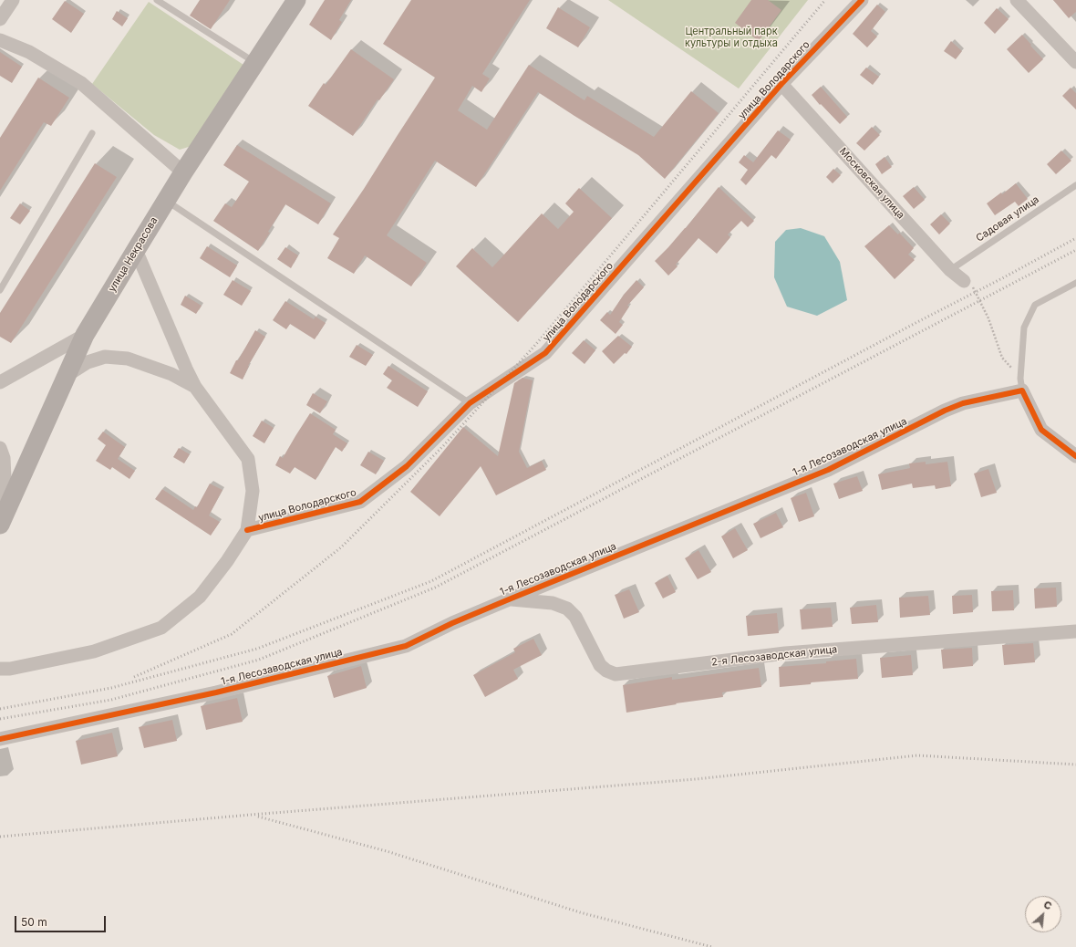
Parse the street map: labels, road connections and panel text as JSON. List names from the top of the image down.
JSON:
{
  "streets": {
    "main road": ["улица Некрасова"],
    "street": [
      "улица Володарского",
      "Московская улица",
      "1-я Лесозаводская улица",
      "2-я Лесозаводская улица"
    ],
    "lane": ["Садовая улица"]
  },
  "crossings": [
    ["улица Володарского", "Московская улица"],
    ["Московская улица", "Садовая улица"],
    ["1-я Лесозаводская улица", "2-я Лесозаводская улица"]
  ],
  "parks": ["Центральный парк культуры и отдыха"],
  "scale_bar": "50 m",
  "north": "top right"
}
